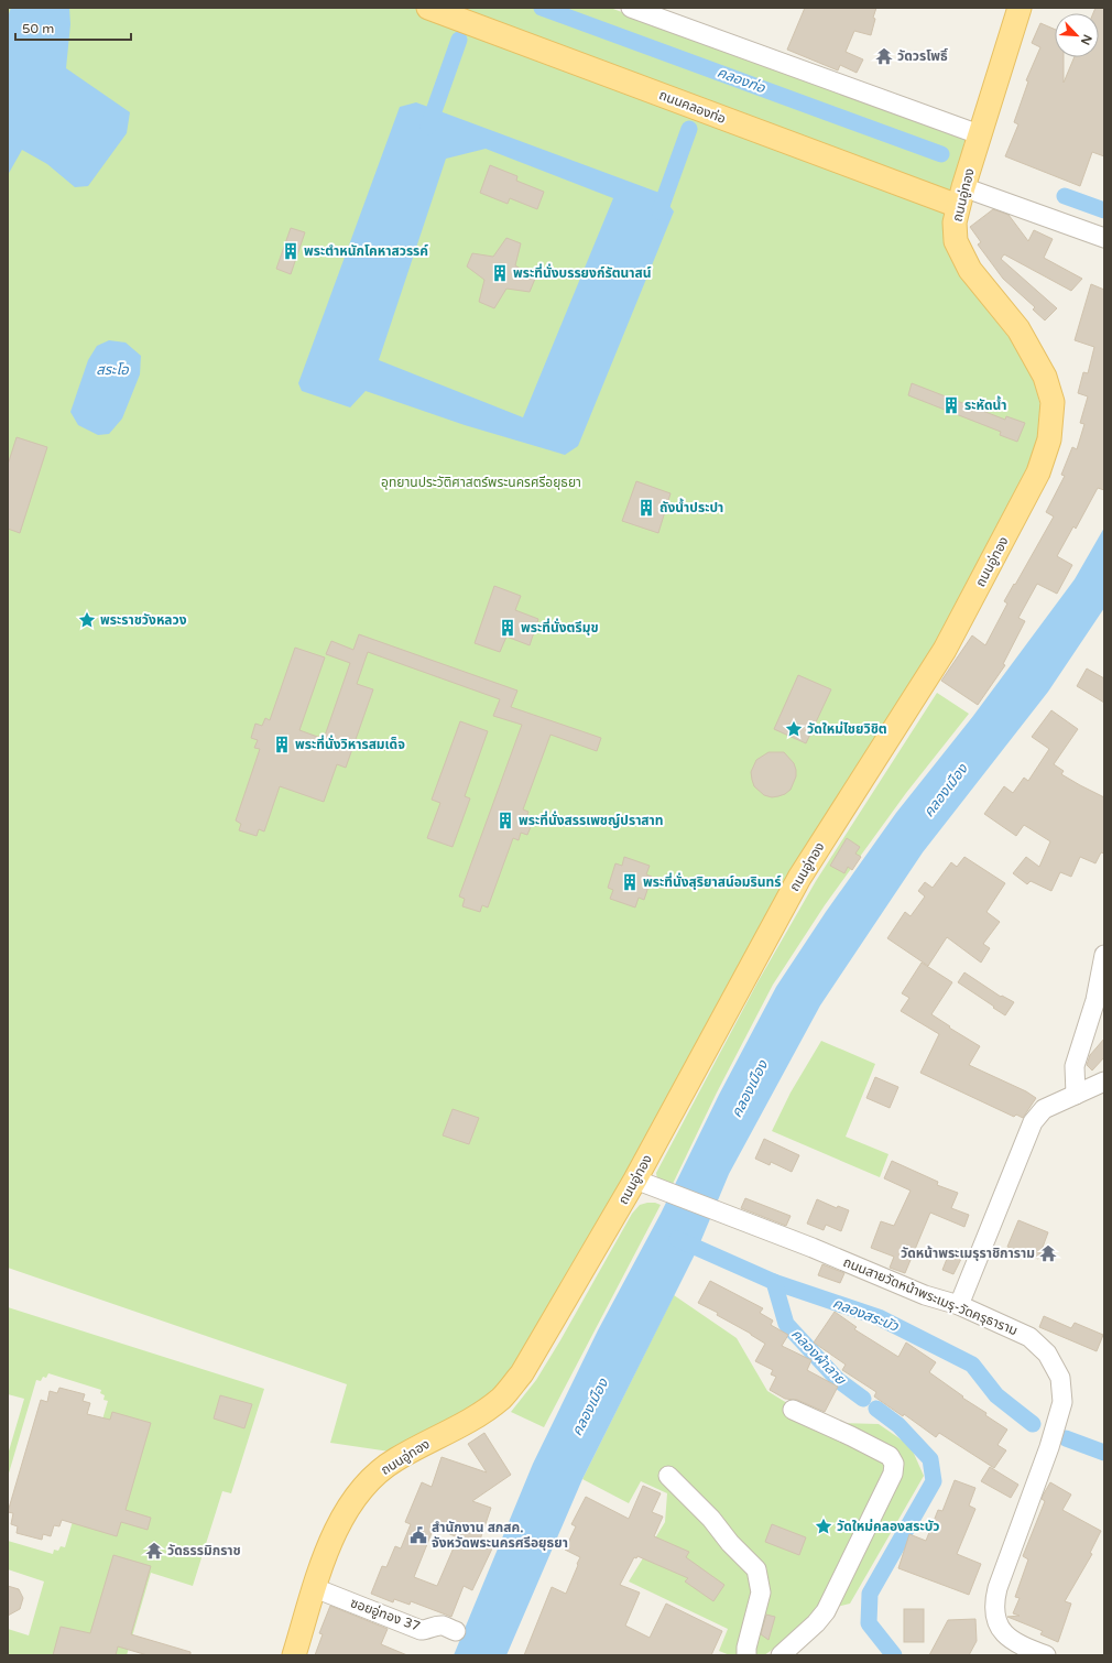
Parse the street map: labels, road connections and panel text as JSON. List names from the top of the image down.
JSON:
{
  "streets": {
    "main road": ["ถนนคลองท่อ", "ถนนอู่ทอง"],
    "street": ["ถนนสายวัดหน้าพระเมรุ-วัดครุธาราม", "ซอยอู่ทอง 37"]
  },
  "crossings": [
    ["ถนนคลองท่อ", "ถนนอู่ทอง"],
    ["ถนนอู่ทอง", "ถนนสายวัดหน้าพระเมรุ-วัดครุธาราม"],
    ["ถนนอู่ทอง", "ซอยอู่ทอง 37"]
  ],
  "water": [
    "คลองท่อ",
    "สระโอ",
    "คลองเมือง",
    "คลองสระบัว",
    "คลองผ้าลาย"
  ],
  "parks": ["อุทยานประวัติศาสตร์พระนครศรีอยุธยา"],
  "places": {
    "temple": ["วัดวรโพธิ์", "วัดหน้าพระเมรุราชิการาม", "วัดธรรมิกราช"],
    "building": [
      "พระตำหนักโคหาสวรรค์",
      "พระที่นั่งบรรยงก์รัตนาสน์",
      "ระหัดน้ำ",
      "ถังน้ำประปา",
      "พระที่นั่งตรีมุข",
      "พระที่นั่งวิหารสมเด็จ",
      "พระที่นั่งสรรเพชญ์ปราสาท",
      "พระที่นั่งสุริยาสน์อมรินทร์"
    ],
    "place": ["พระราชวังหลวง", "วัดใหม่ไชยวิชิต", "วัดใหม่คลองสระบัว"],
    "public building": ["สำนักงาน สกสค. จังหวัดพระนครศรีอยุธยา"]
  },
  "scale_bar": "50 m",
  "north": "bottom right"
}
